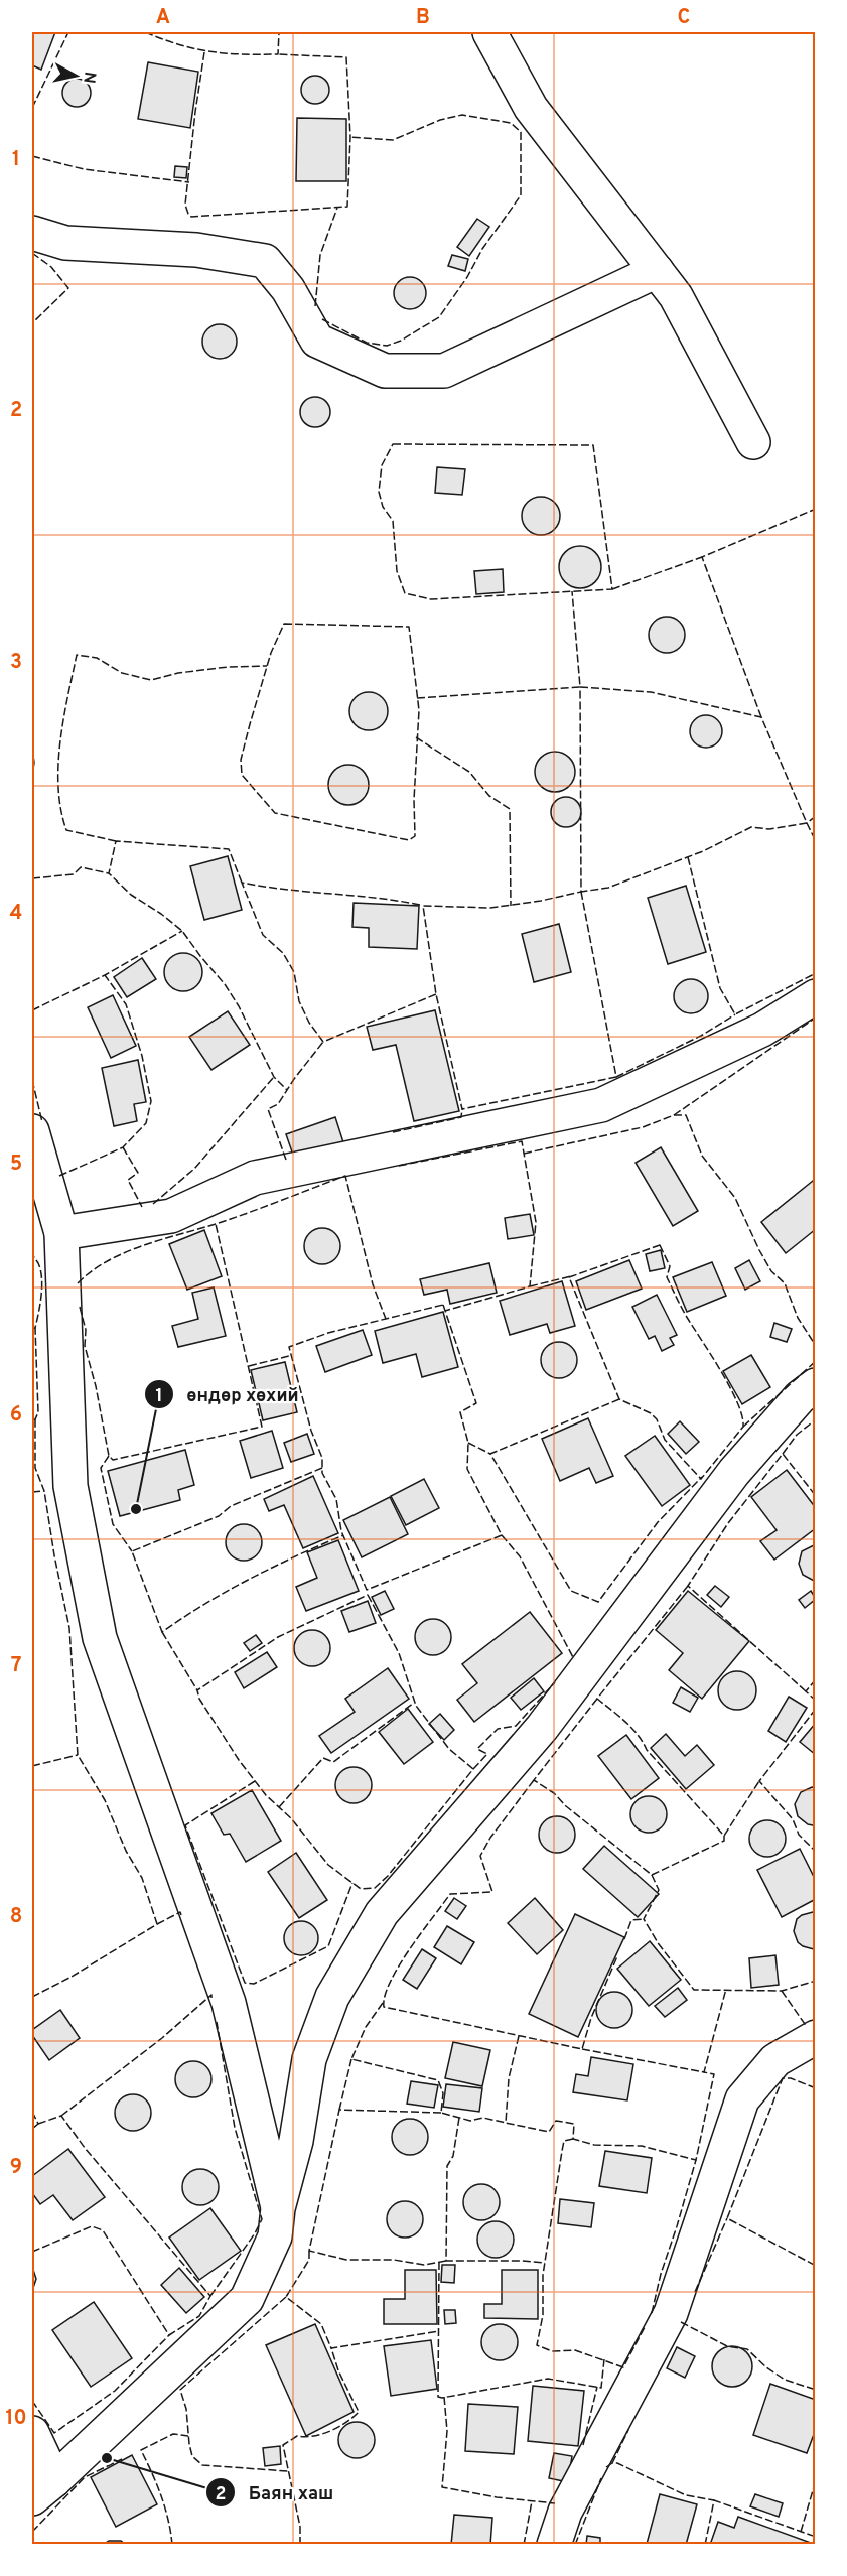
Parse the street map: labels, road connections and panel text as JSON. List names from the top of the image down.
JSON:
{
  "places": ["өндөр хөхий", "Баян хаш"],
  "north": "right",
  "grid": {
    "columns": ["A", "B", "C"],
    "rows": [
      "1",
      "2",
      "3",
      "4",
      "5",
      "6",
      "7",
      "8",
      "9",
      "10"
    ]
  }
}
